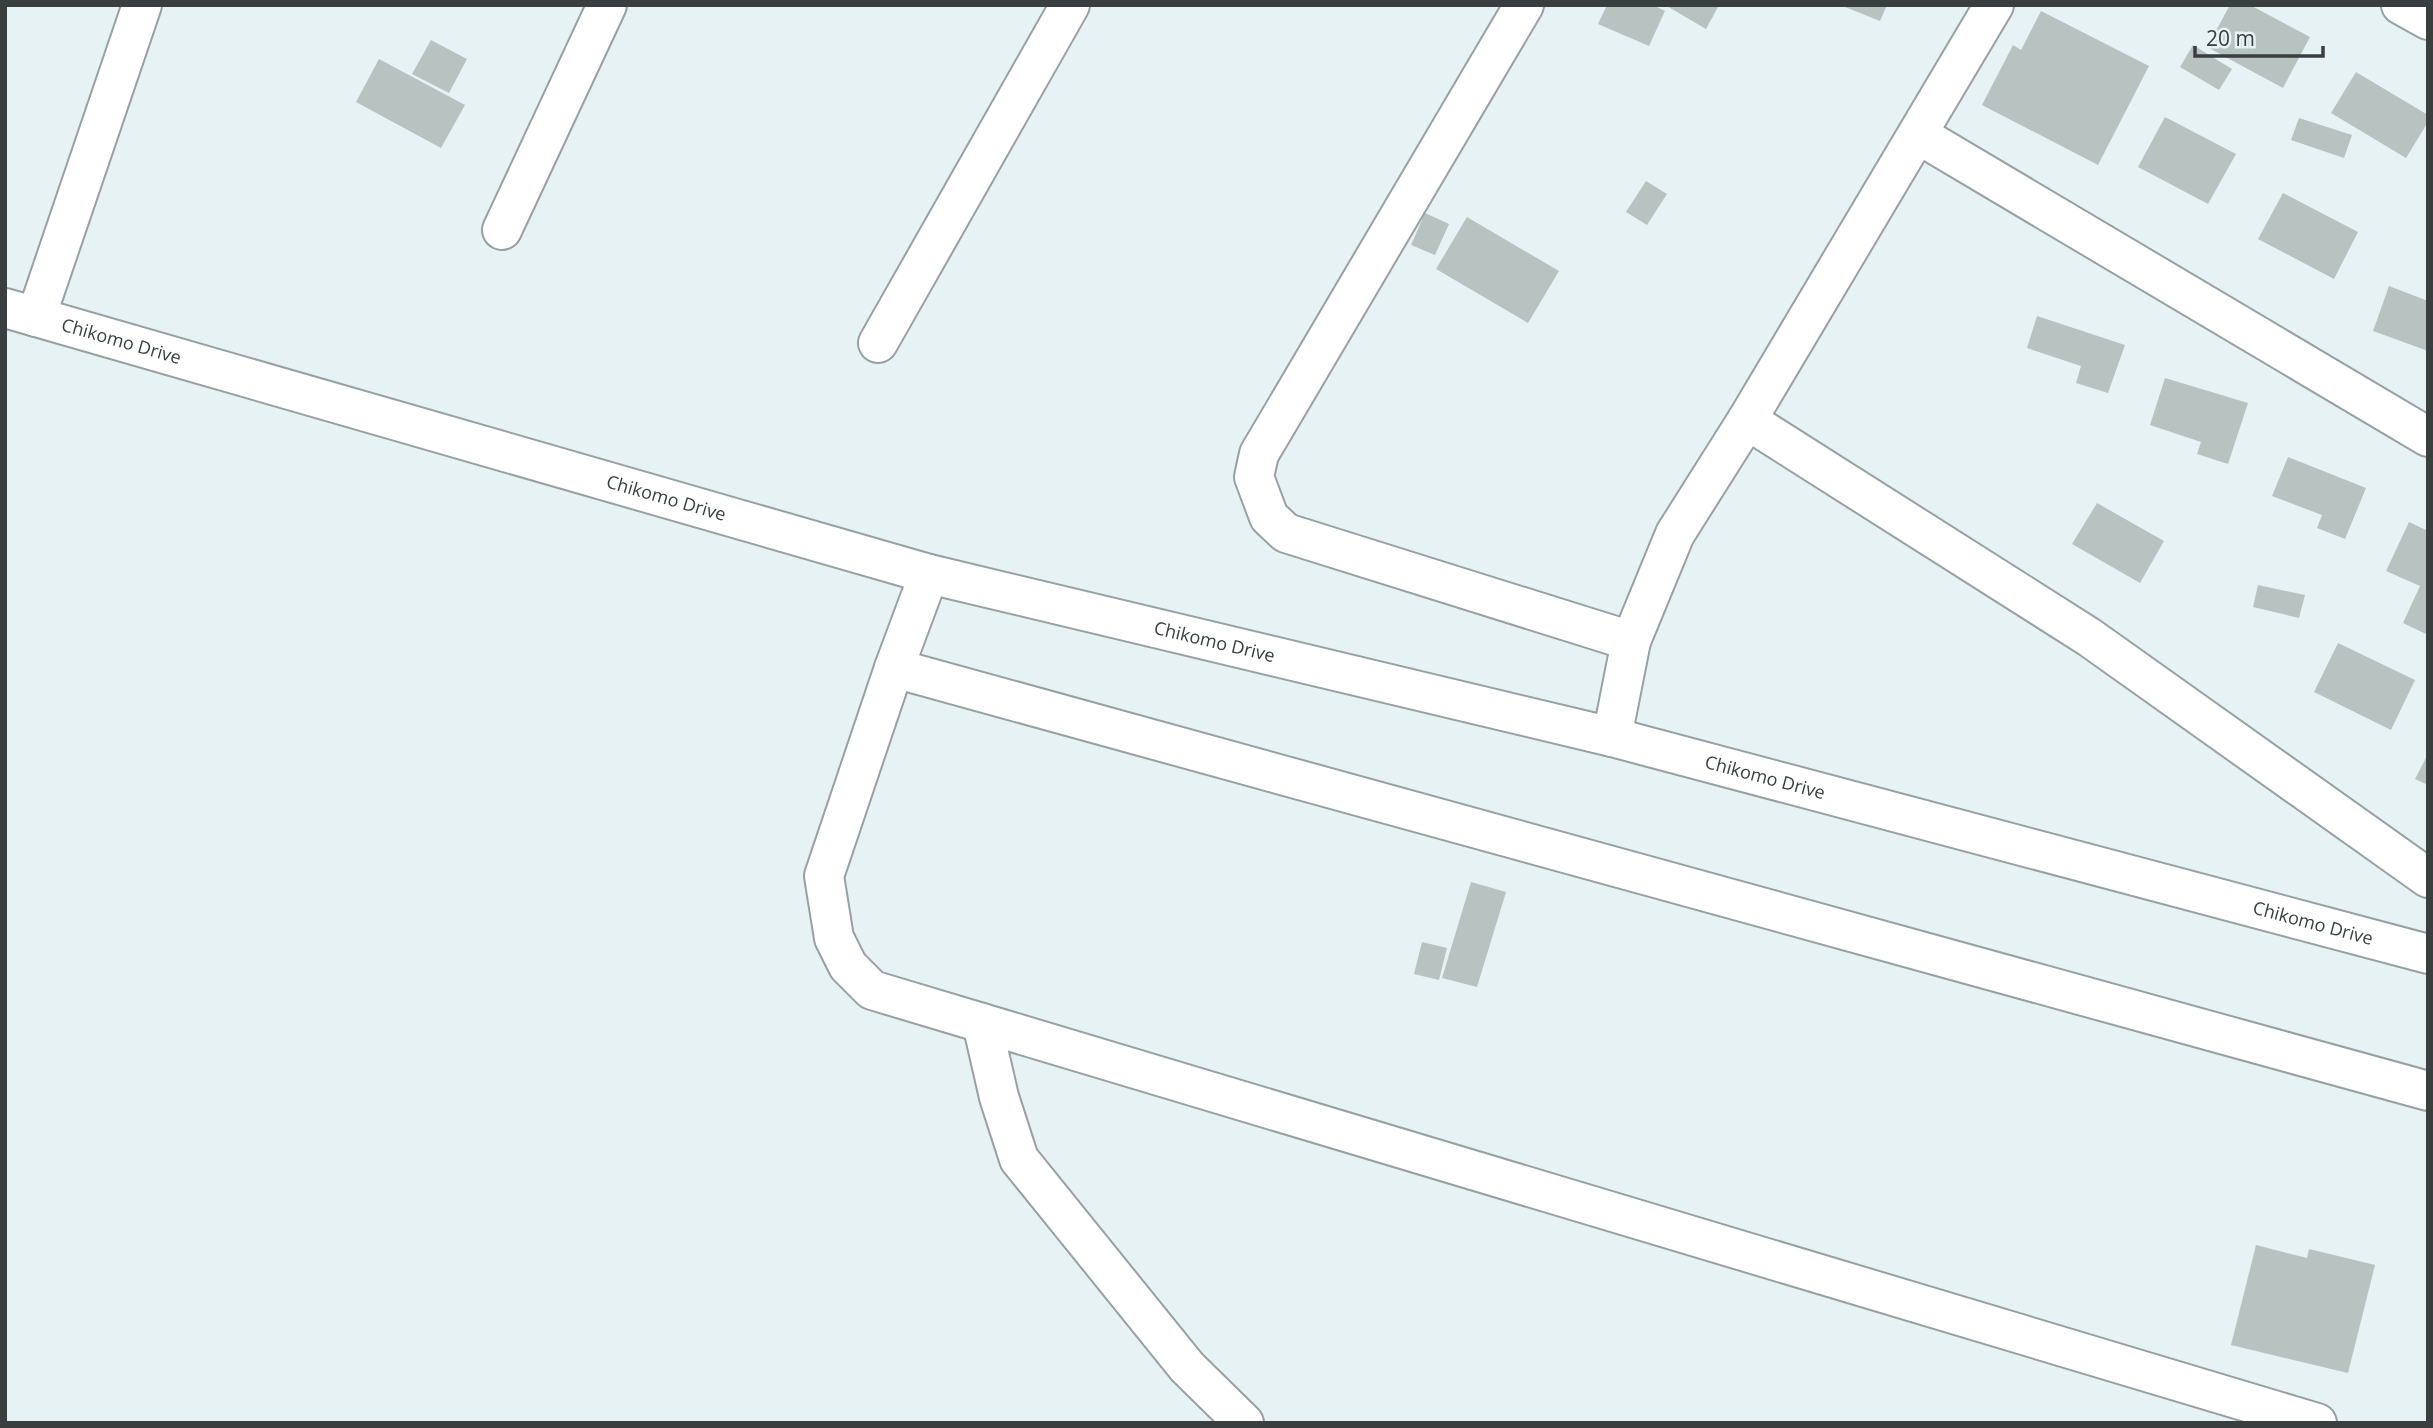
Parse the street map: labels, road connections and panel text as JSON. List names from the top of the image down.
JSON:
{
  "streets": {
    "street": ["Chikomo Drive"]
  },
  "scale_bar": "20 m"
}
